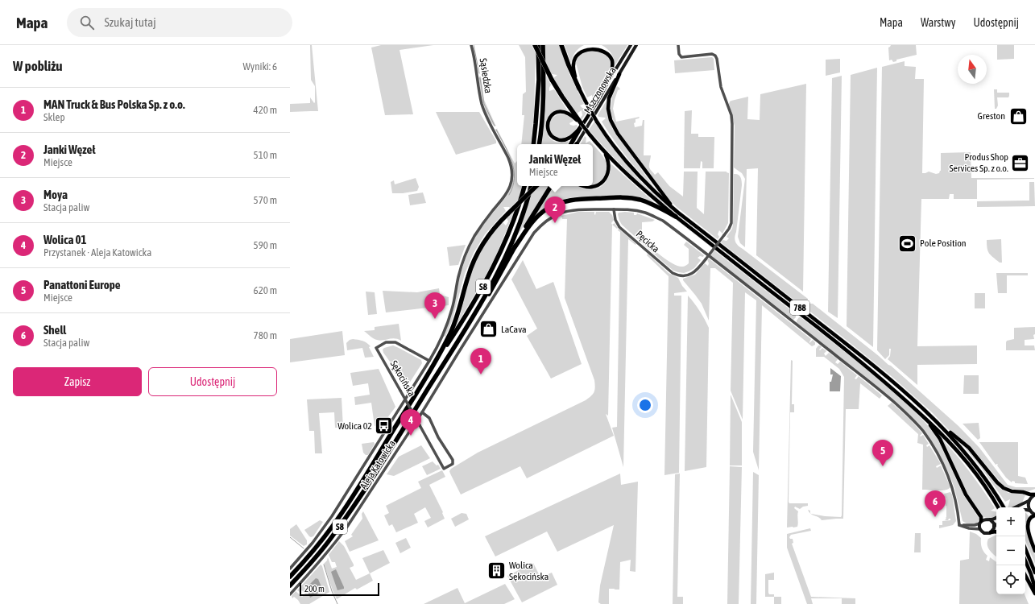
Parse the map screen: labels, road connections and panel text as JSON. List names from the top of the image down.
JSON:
{
  "streets": {
    "highway": ["S8"],
    "main road": ["Mszczonowska", "788"],
    "street": [
      "Sąsiedzka",
      "Pęcicka",
      "Sękocińska",
      "Aleja Katowicka"
    ]
  },
  "crossings": [
    ["Sąsiedzka", "Sękocińska"],
    ["Sąsiedzka", "Aleja Katowicka"],
    ["Pęcicka", "Aleja Katowicka"],
    ["Sękocińska", "Aleja Katowicka"]
  ],
  "places": {
    "shop": ["Greston", "LaCava"],
    "office": ["Produs Shop Services Sp. z o.o."],
    "sports": ["Pole Position"],
    "bus stop": ["Wolica 02"],
    "building": ["Wolica Sękocińska"]
  },
  "scale_bar": "200 m",
  "north": "top",
  "page": {
    "header": "Mapa",
    "search": "Szukaj tutaj",
    "nav": ["Mapa", "Warstwy", "Udostępnij"],
    "heading": ["W pobliżu", "Wyniki: 6"],
    "list": [
      {
        "mark": "1",
        "name": "MAN Truck & Bus Polska Sp. z o.o.",
        "note": "Sklep",
        "value": "420 m"
      },
      {
        "mark": "2",
        "name": "Janki Węzeł",
        "note": "Miejsce",
        "value": "510 m"
      },
      {
        "mark": "3",
        "name": "Moya",
        "note": "Stacja paliw",
        "value": "570 m"
      },
      {
        "mark": "4",
        "name": "Wolica 01",
        "note": "Przystanek · Aleja Katowicka",
        "value": "590 m"
      },
      {
        "mark": "5",
        "name": "Panattoni Europe",
        "note": "Miejsce",
        "value": "620 m"
      },
      {
        "mark": "6",
        "name": "Shell",
        "note": "Stacja paliw",
        "value": "780 m"
      }
    ],
    "popup": ["Janki Węzeł", "Miejsce"],
    "pins": [
      "2",
      "3",
      "1",
      "4",
      "5",
      "6"
    ],
    "buttons": ["Zapisz", "Udostępnij"],
    "map_buttons": ["+", "−"],
    "scale": "200 m"
  }
}
